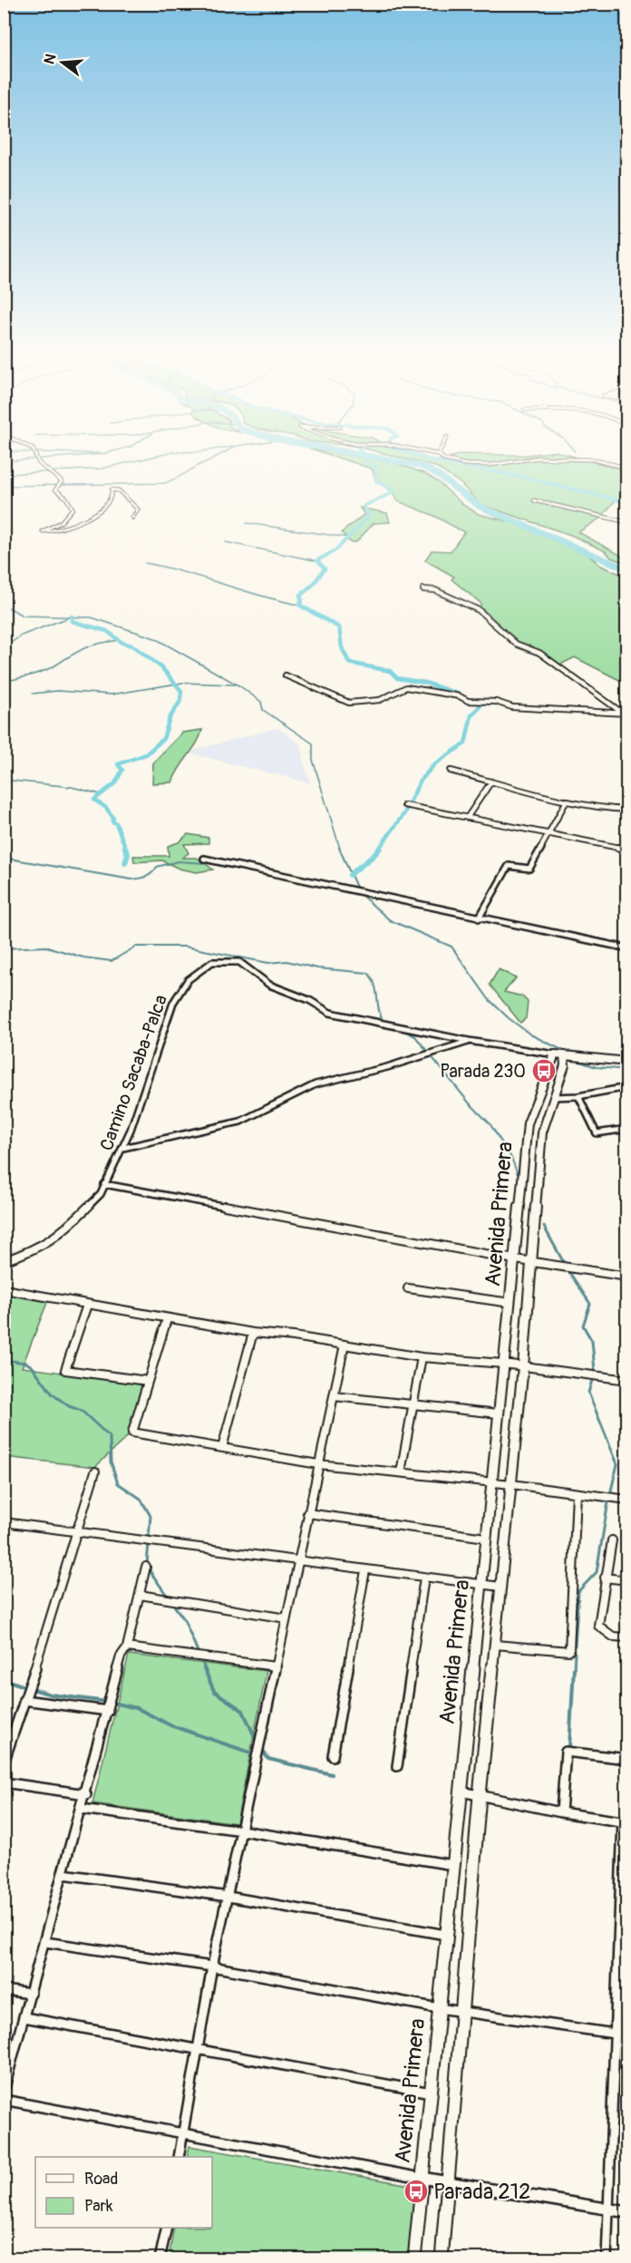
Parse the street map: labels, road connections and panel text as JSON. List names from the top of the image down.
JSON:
{
  "streets": {
    "main road": ["Camino Sacaba-Palca", "Avenida Primera"]
  },
  "crossings": [
    ["Camino Sacaba-Palca", "Avenida Primera"]
  ],
  "places": {
    "bus stop": ["Parada 230", "Parada 212"]
  },
  "legend": ["Road", "Park"],
  "north": "left"
}
